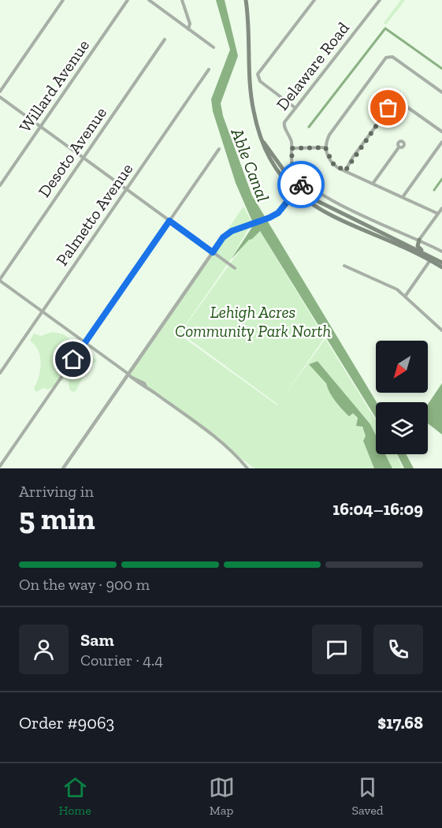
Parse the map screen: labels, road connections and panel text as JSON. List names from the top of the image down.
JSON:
{
  "streets": {
    "street": [
      "Delaware Road",
      "Willard Avenue",
      "Desoto Avenue",
      "Palmetto Avenue"
    ]
  },
  "water": ["Able Canal"],
  "parks": ["Lehigh Acres Community Park North"],
  "north": "bottom left",
  "page": {
    "heading": ["5 min", "Arriving in", "16:04–16:09"],
    "panel": [
      "Sam",
      "Courier · 4.4",
      "Order #9063",
      "$17.68"
    ],
    "bar": "On the way · 900 m",
    "tabs": ["Home", "Map", "Saved"]
  }
}
